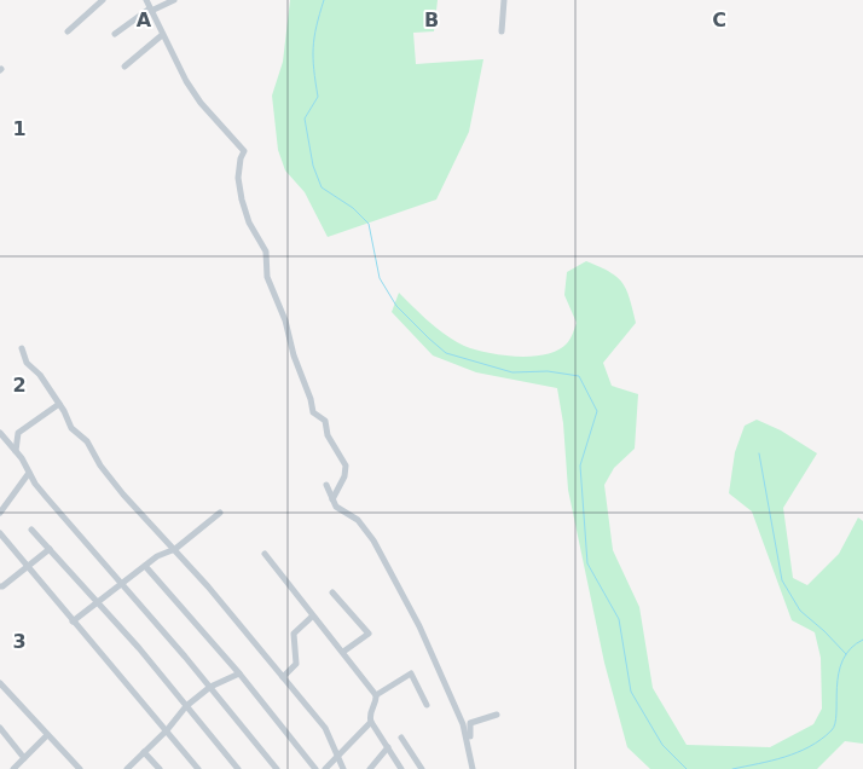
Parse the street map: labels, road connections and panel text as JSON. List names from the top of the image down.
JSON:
{
  "grid": {
    "columns": ["A", "B", "C"],
    "rows": ["1", "2", "3"]
  }
}
